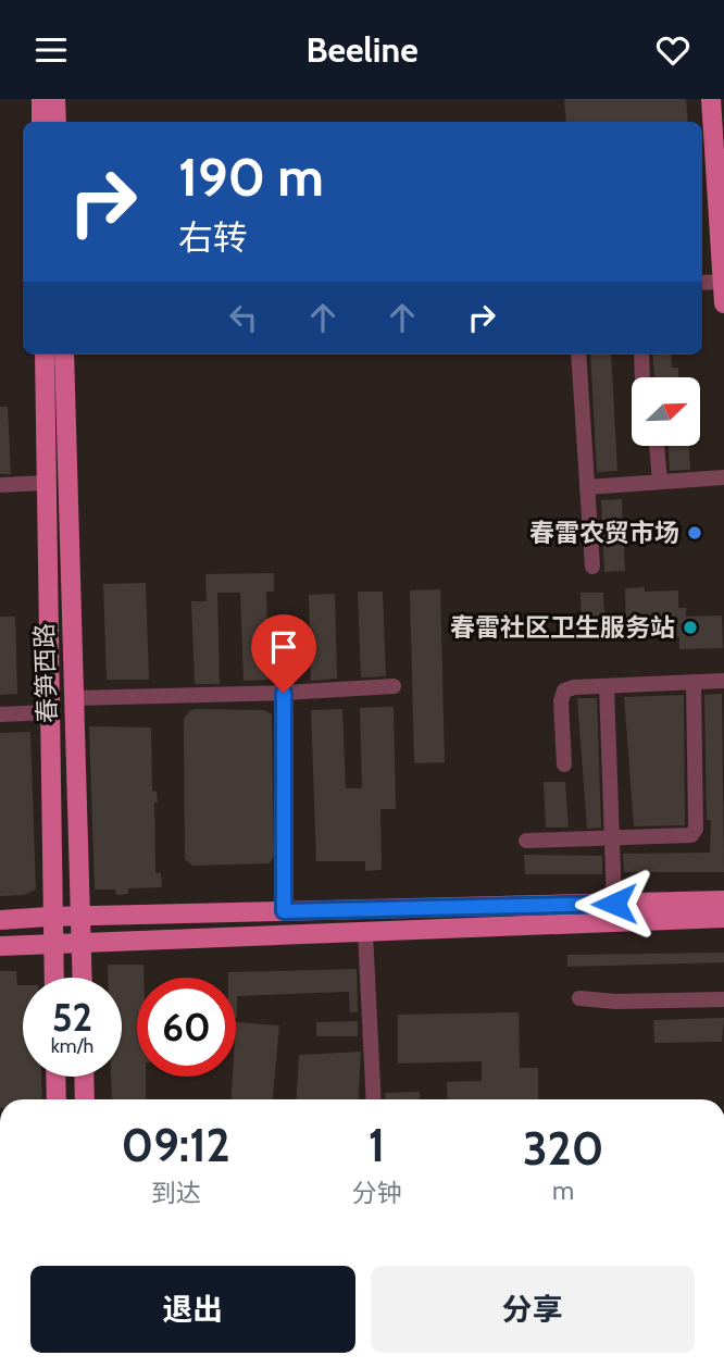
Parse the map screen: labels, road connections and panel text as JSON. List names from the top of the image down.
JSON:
{
  "streets": {
    "main road": ["春笋西路"]
  },
  "places": ["春雷农贸市场", "春雷社区卫生服务站"],
  "north": "top right",
  "page": {
    "header": "Beeline",
    "turn": ["190 m", "右转"],
    "speed": "52 km/h",
    "limit": "60",
    "eta": [
      "09:12",
      "到达",
      "1",
      "分钟",
      "320",
      "m"
    ],
    "buttons": ["退出", "分享"]
  }
}
